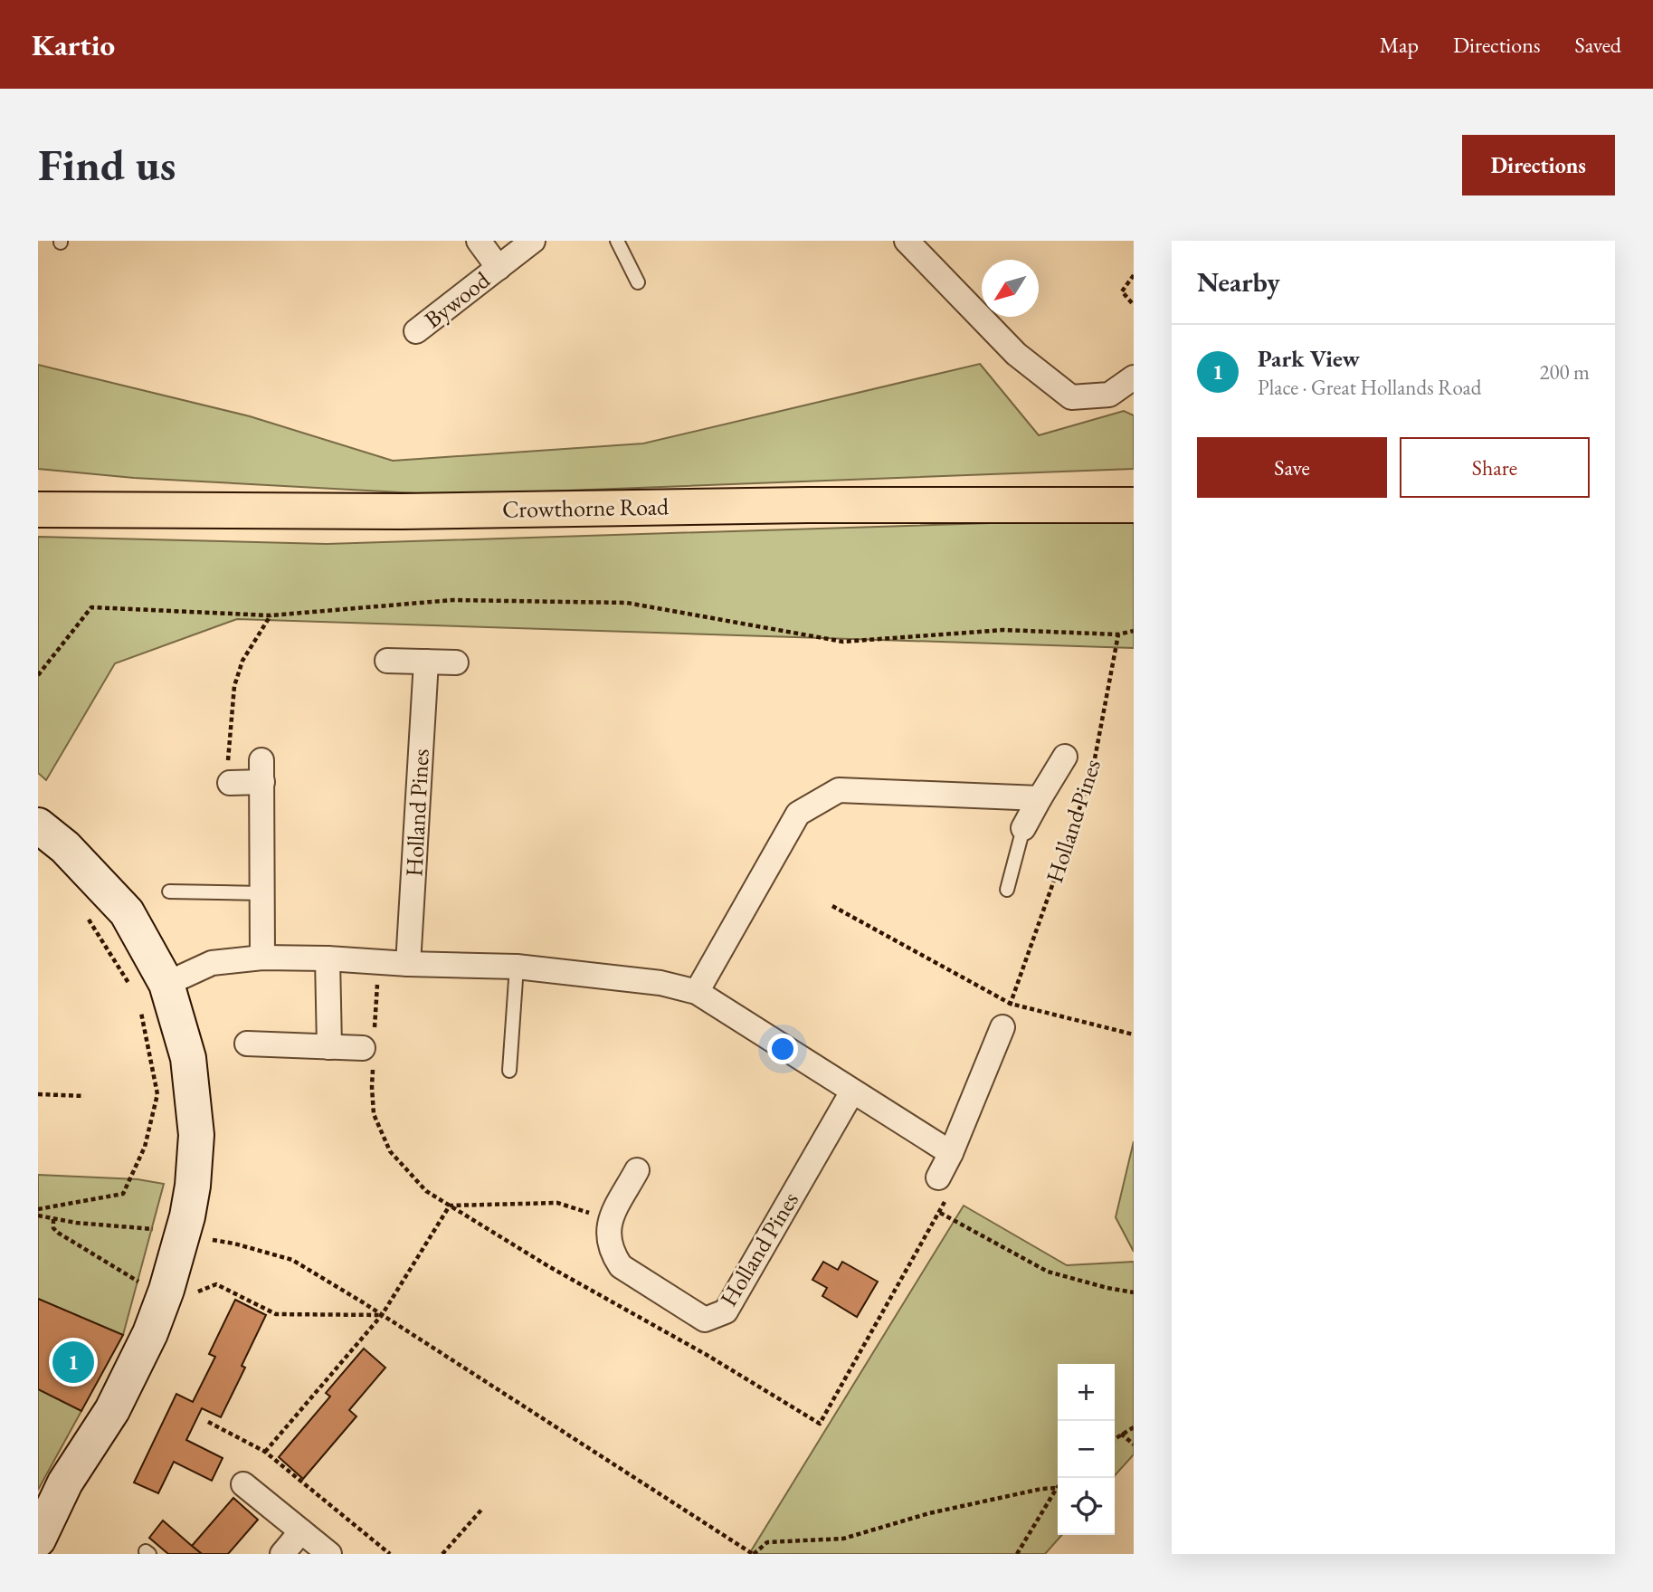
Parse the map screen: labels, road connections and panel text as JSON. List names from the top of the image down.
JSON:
{
  "streets": {
    "main road": ["Crowthorne Road"],
    "street": ["Bywood", "Holland Pines"]
  },
  "north": "bottom left",
  "page": {
    "header": "Kartio",
    "nav": ["Map", "Directions", "Saved"],
    "buttons": [
      "Directions",
      ["Save", "Share"]
    ],
    "title": "Find us",
    "heading": "Nearby",
    "list": [
      {
        "mark": "1",
        "name": "Park View",
        "note": "Place · Great Hollands Road",
        "value": "200 m"
      }
    ],
    "pins": "1",
    "map_buttons": ["+", "−"]
  }
}
